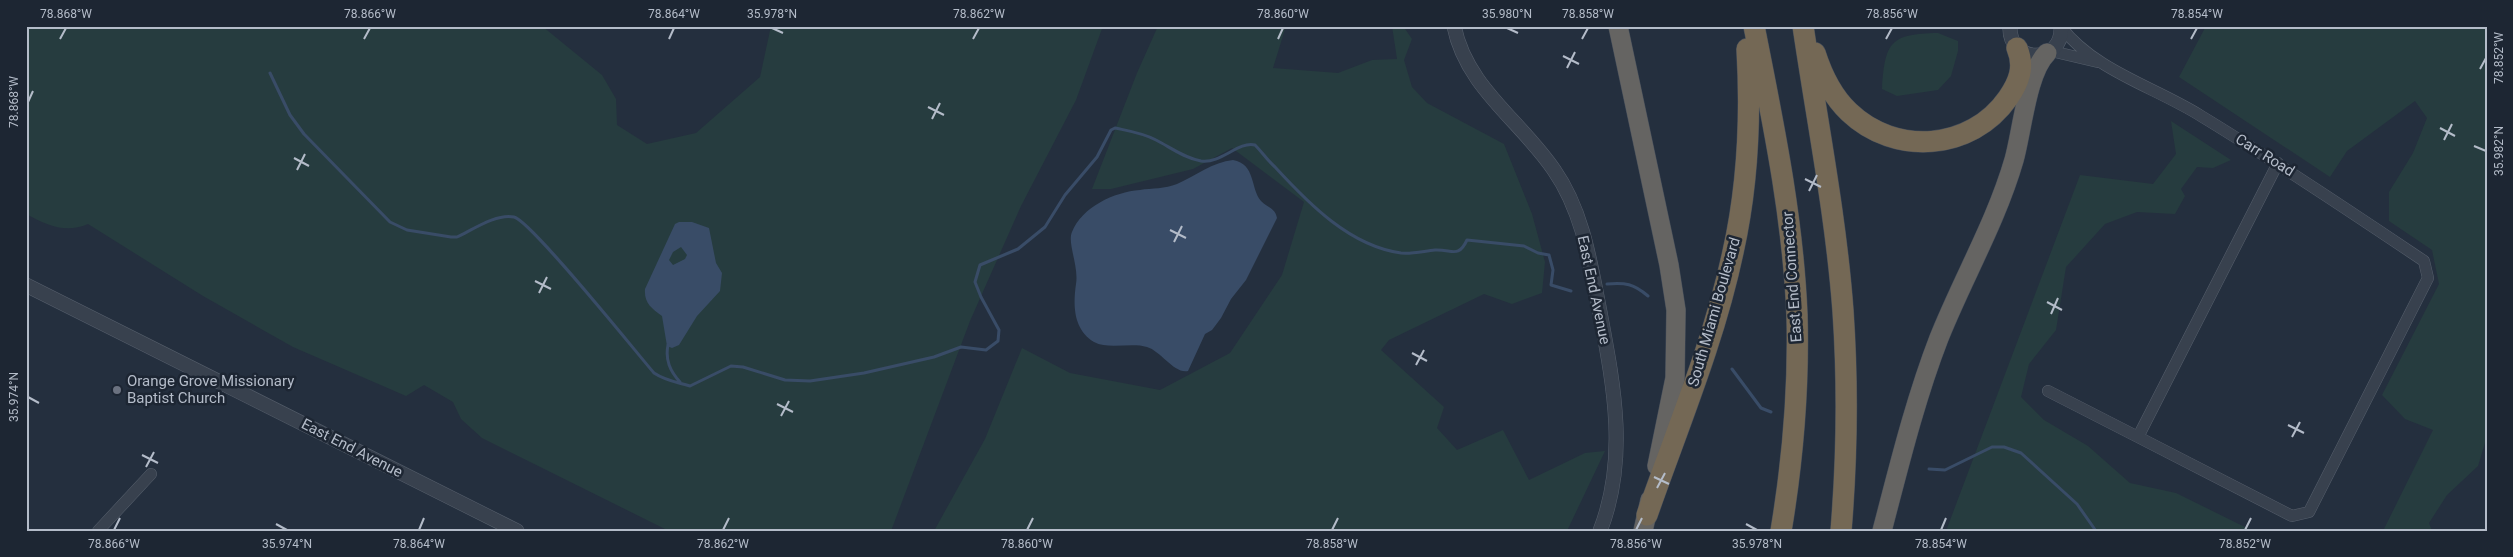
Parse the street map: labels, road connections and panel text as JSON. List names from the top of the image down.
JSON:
{
  "streets": {
    "highway": ["East End Connector", "South Miami Boulevard"],
    "street": ["Carr Road", "East End Avenue"]
  },
  "places": ["Orange Grove Missionary Baptist Church"],
  "coordinates": [
    "78.868°W",
    "78.866°W",
    "78.864°W",
    "35.978°N",
    "78.862°W",
    "78.860°W",
    "35.980°N",
    "78.858°W",
    "78.856°W",
    "78.854°W",
    "78.852°W",
    "35.982°N",
    "35.974°N"
  ]
}
